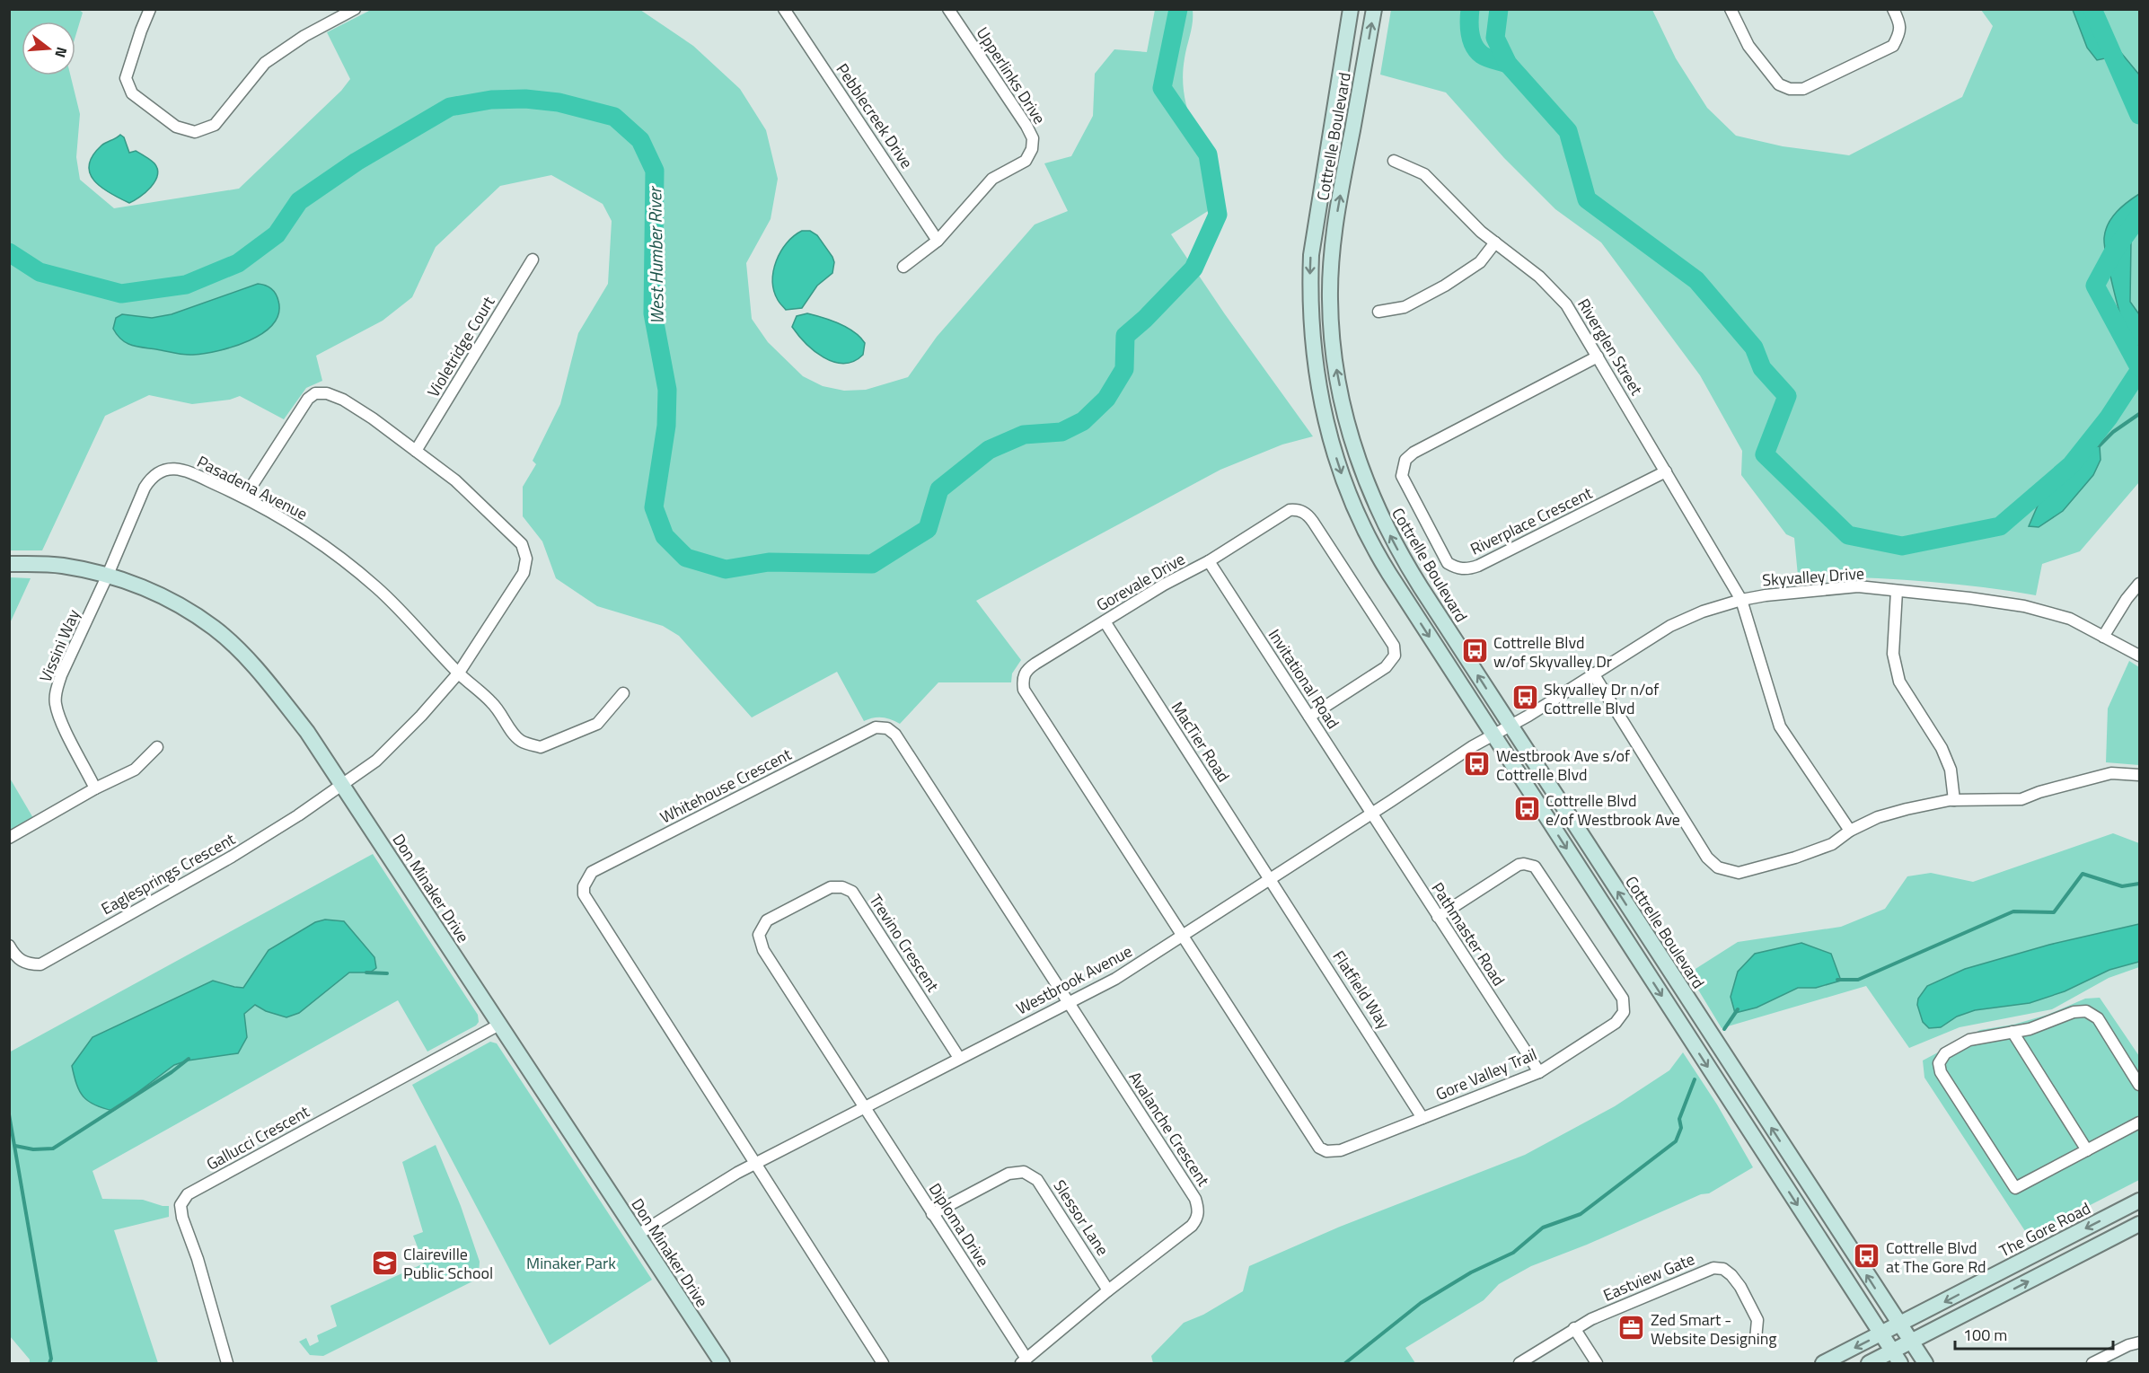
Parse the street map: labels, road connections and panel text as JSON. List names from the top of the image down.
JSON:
{
  "streets": {
    "main road": ["Cottrelle Boulevard", "Don Minaker Drive", "The Gore Road"],
    "street": [
      "Upperlinks Drive",
      "Pebblecreek Drive",
      "Violetridge Court",
      "Riverglen Street",
      "Pasadena Avenue",
      "Riverplace Crescent",
      "Skyvalley Drive",
      "Gorevale Drive",
      "Vissini Way",
      "Invitational Road",
      "MacTier Road",
      "Whitehouse Crescent",
      "Eaglesprings Crescent",
      "Pathmaster Road",
      "Trevino Crescent",
      "Westbrook Avenue",
      "Flatfield Way",
      "Gore Valley Trail",
      "Avalanche Crescent",
      "Gallucci Crescent",
      "Slessor Lane",
      "Diploma Drive",
      "Eastview Gate"
    ]
  },
  "crossings": [
    ["Upperlinks Drive", "Pebblecreek Drive"],
    ["Cottrelle Boulevard", "Skyvalley Drive"],
    ["Cottrelle Boulevard", "Westbrook Avenue"],
    ["Cottrelle Boulevard", "The Gore Road"],
    ["Violetridge Court", "Eaglesprings Crescent"],
    ["Riverglen Street", "Riverplace Crescent"],
    ["Riverglen Street", "Skyvalley Drive"],
    ["Pasadena Avenue", "Vissini Way"],
    ["Pasadena Avenue", "Eaglesprings Crescent"],
    ["Pasadena Avenue", "Don Minaker Drive"],
    ["Skyvalley Drive", "Westbrook Avenue"],
    ["Gorevale Drive", "Invitational Road"],
    ["Gorevale Drive", "MacTier Road"],
    ["Gorevale Drive", "Westbrook Avenue"],
    ["Gorevale Drive", "Gore Valley Trail"],
    ["Vissini Way", "Don Minaker Drive"],
    ["Invitational Road", "Pathmaster Road"],
    ["Invitational Road", "Westbrook Avenue"],
    ["MacTier Road", "Westbrook Avenue"],
    ["MacTier Road", "Flatfield Way"],
    ["Whitehouse Crescent", "Westbrook Avenue"],
    ["Whitehouse Crescent", "Avalanche Crescent"],
    ["Eaglesprings Crescent", "Don Minaker Drive"],
    ["Don Minaker Drive", "Westbrook Avenue"],
    ["Don Minaker Drive", "Gallucci Crescent"],
    ["Pathmaster Road", "Westbrook Avenue"],
    ["Pathmaster Road", "Gore Valley Trail"],
    ["Trevino Crescent", "Westbrook Avenue"],
    ["Trevino Crescent", "Diploma Drive"],
    ["Westbrook Avenue", "Flatfield Way"],
    ["Westbrook Avenue", "Gore Valley Trail"],
    ["Westbrook Avenue", "Avalanche Crescent"],
    ["Westbrook Avenue", "Diploma Drive"],
    ["Flatfield Way", "Gore Valley Trail"],
    ["Avalanche Crescent", "Slessor Lane"],
    ["Avalanche Crescent", "Diploma Drive"],
    ["Slessor Lane", "Diploma Drive"]
  ],
  "water": ["West Humber River"],
  "parks": ["Minaker Park"],
  "places": {
    "bus stop": [
      "Cottrelle Blvd w/of Skyvalley Dr",
      "Skyvalley Dr n/of Cottrelle Blvd",
      "Westbrook Ave s/of Cottrelle Blvd",
      "Cottrelle Blvd e/of Westbrook Ave",
      "Cottrelle Blvd at The Gore Rd"
    ],
    "school or university": ["Claireville Public School"],
    "office": ["Zed Smart - Website Designing"]
  },
  "scale_bar": "100 m",
  "north": "right"
}
